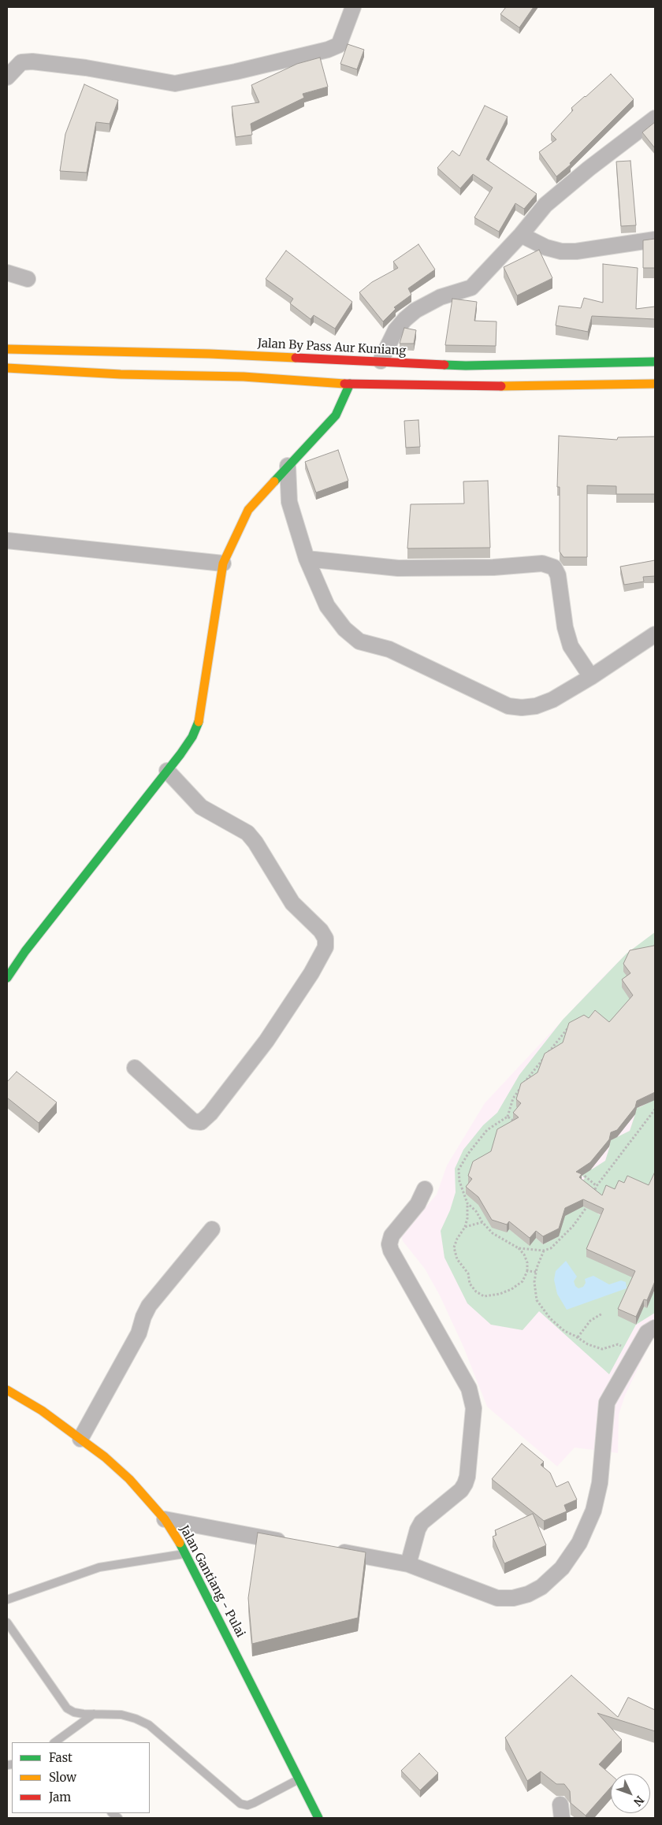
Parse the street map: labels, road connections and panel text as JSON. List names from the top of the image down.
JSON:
{
  "streets": {
    "main road": ["Jalan By Pass Aur Kuniang", "Jalan Gantiang - Pulai"]
  },
  "legend": ["Fast", "Slow", "Jam"],
  "north": "bottom right"
}
